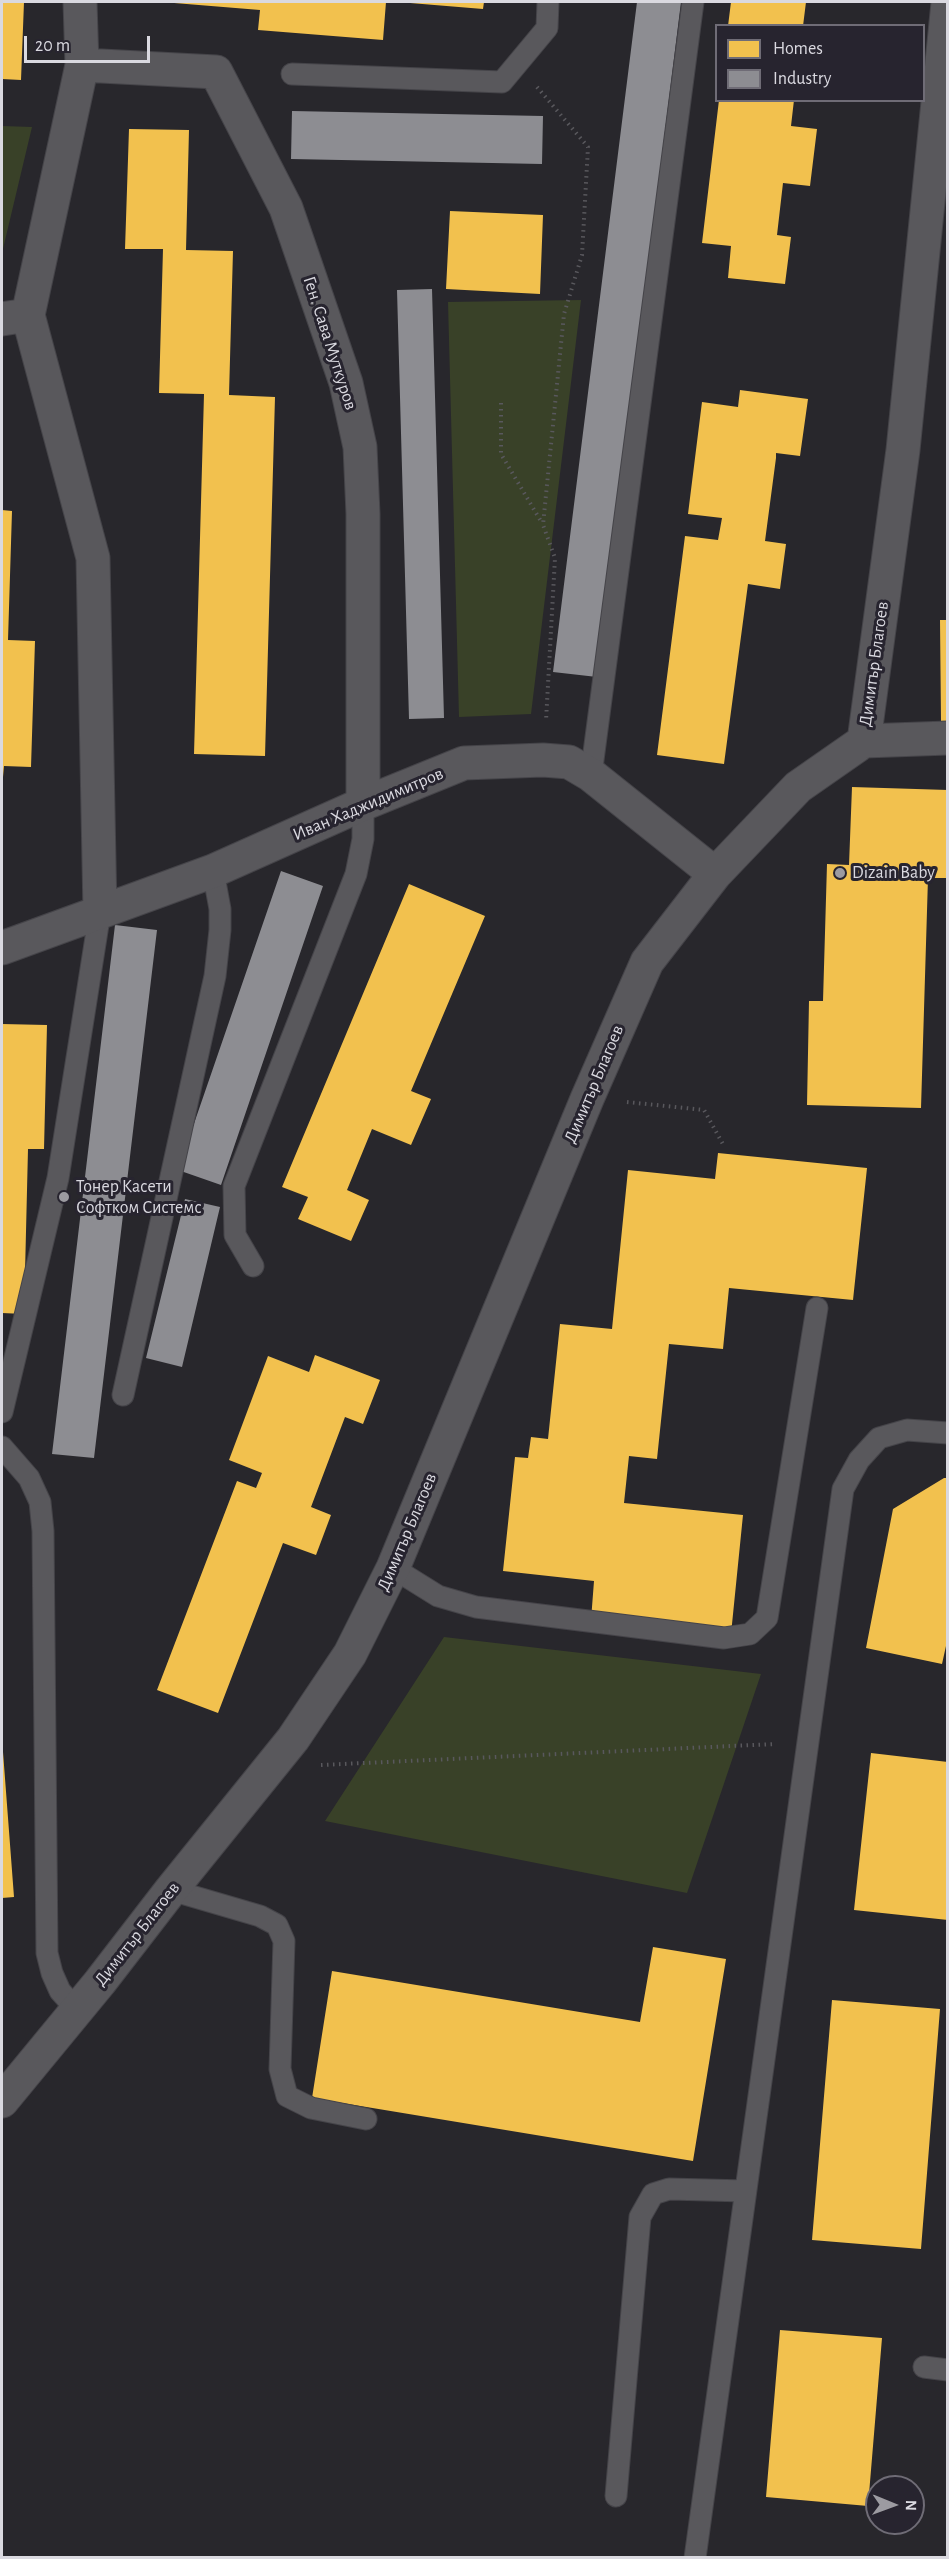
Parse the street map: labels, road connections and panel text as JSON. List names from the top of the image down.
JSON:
{
  "streets": {
    "street": ["Ген. Сава Муткуров", "Димитър Благоев", "Иван Хаджидимитров"]
  },
  "crossings": [
    ["Ген. Сава Муткуров", "Иван Хаджидимитров"],
    ["Димитър Благоев", "Иван Хаджидимитров"]
  ],
  "places": ["Dizain Baby", "Тонер Касети Софтком Системс"],
  "legend": ["Homes", "Industry"],
  "scale_bar": "20 m",
  "north": "right"
}
